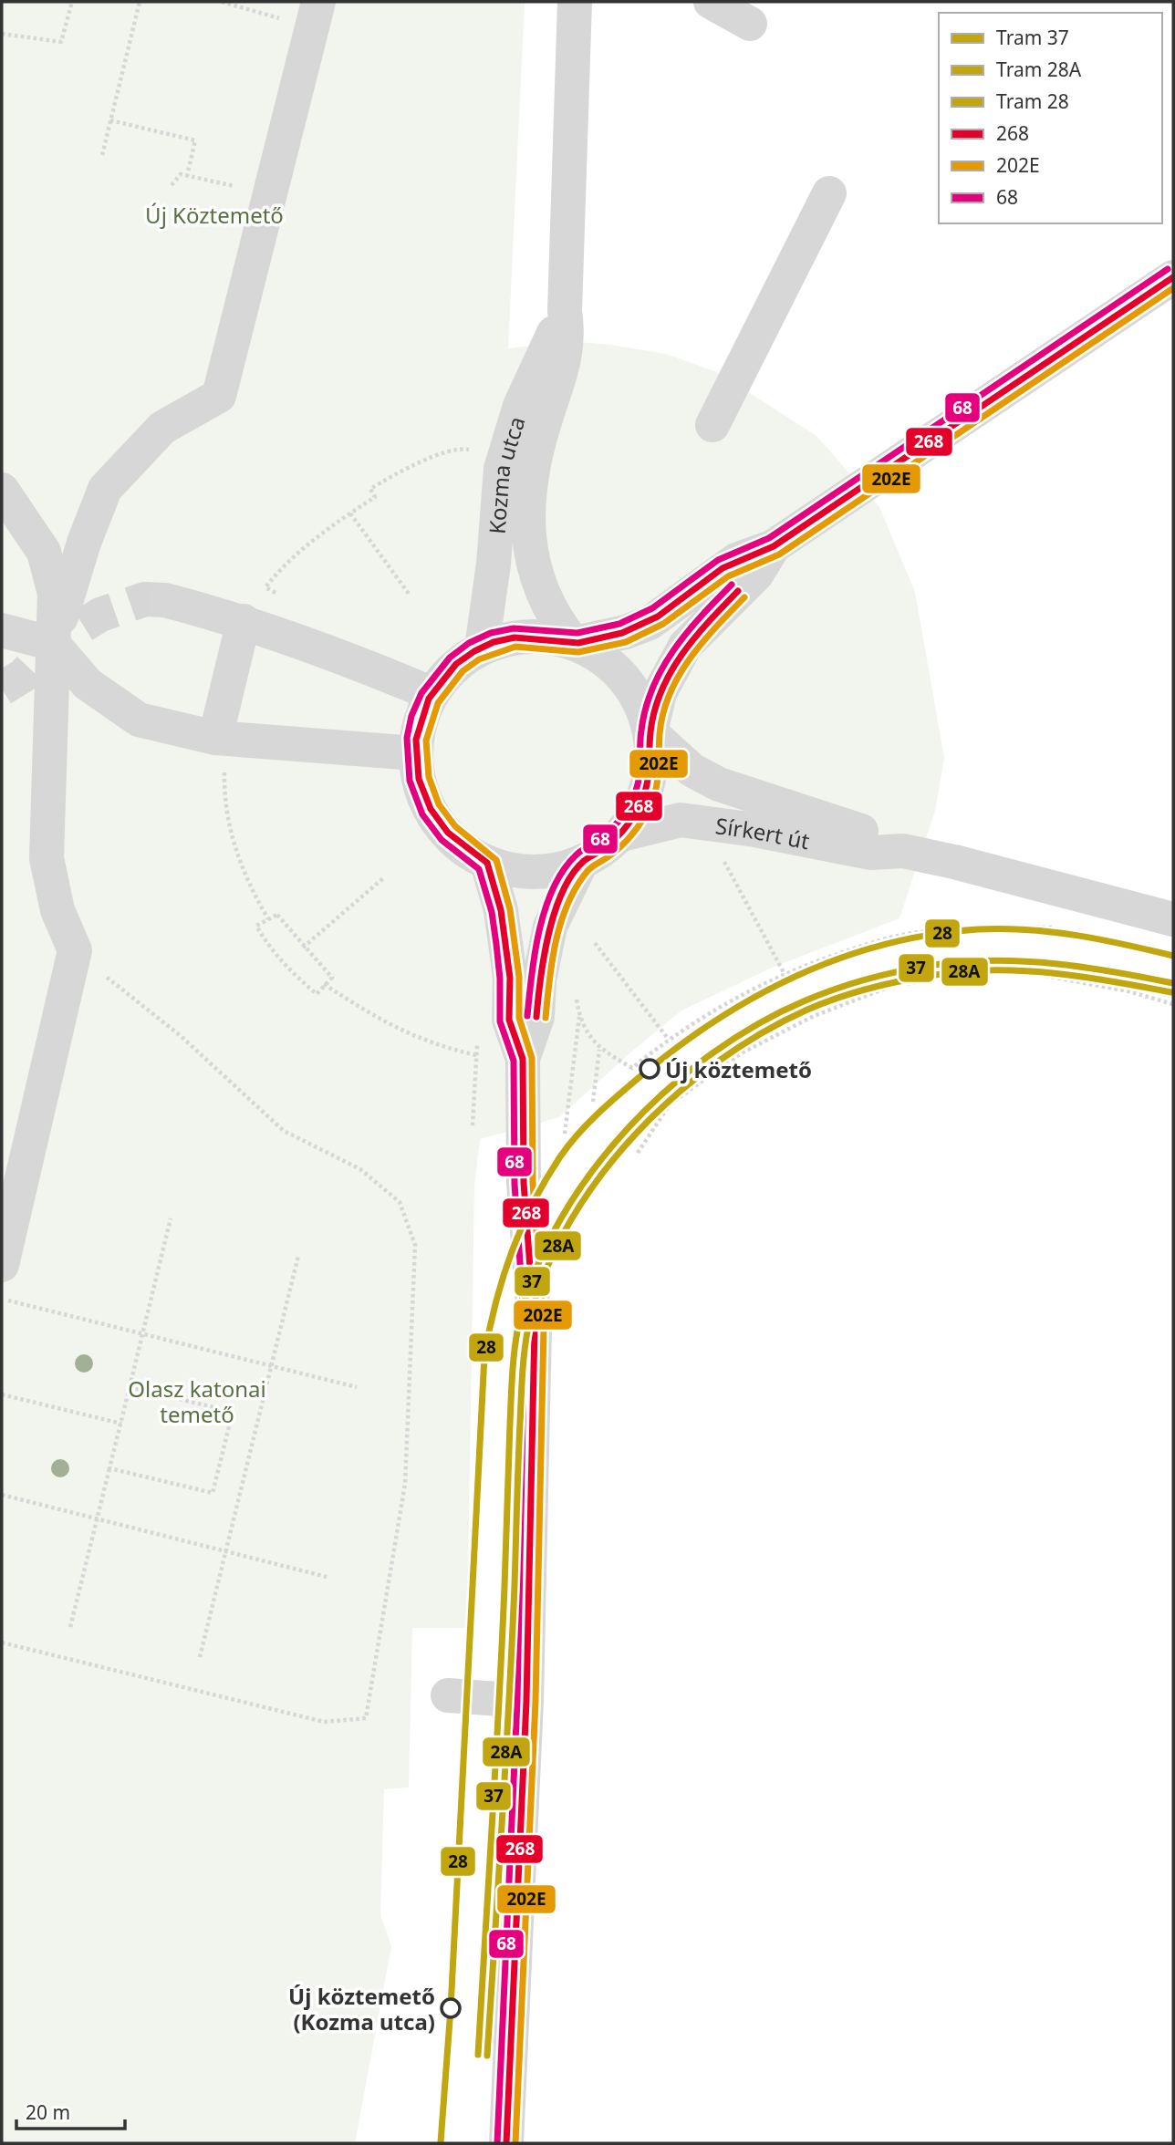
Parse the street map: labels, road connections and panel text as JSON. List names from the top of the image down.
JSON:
{
  "streets": {
    "street": ["Kozma utca", "Sírkert út"]
  },
  "parks": ["Új Köztemető", "Olasz katonai temető"],
  "places": ["Új köztemető", "Új köztemető (Kozma utca)"],
  "lines": [
    "transit line 68",
    "transit line 268",
    "transit line 202E",
    "tram line 28",
    "tram line 37",
    "tram line 28A"
  ],
  "legend": [
    "Tram 37",
    "Tram 28A",
    "Tram 28",
    "268",
    "202E",
    "68"
  ],
  "scale_bar": "20 m"
}
